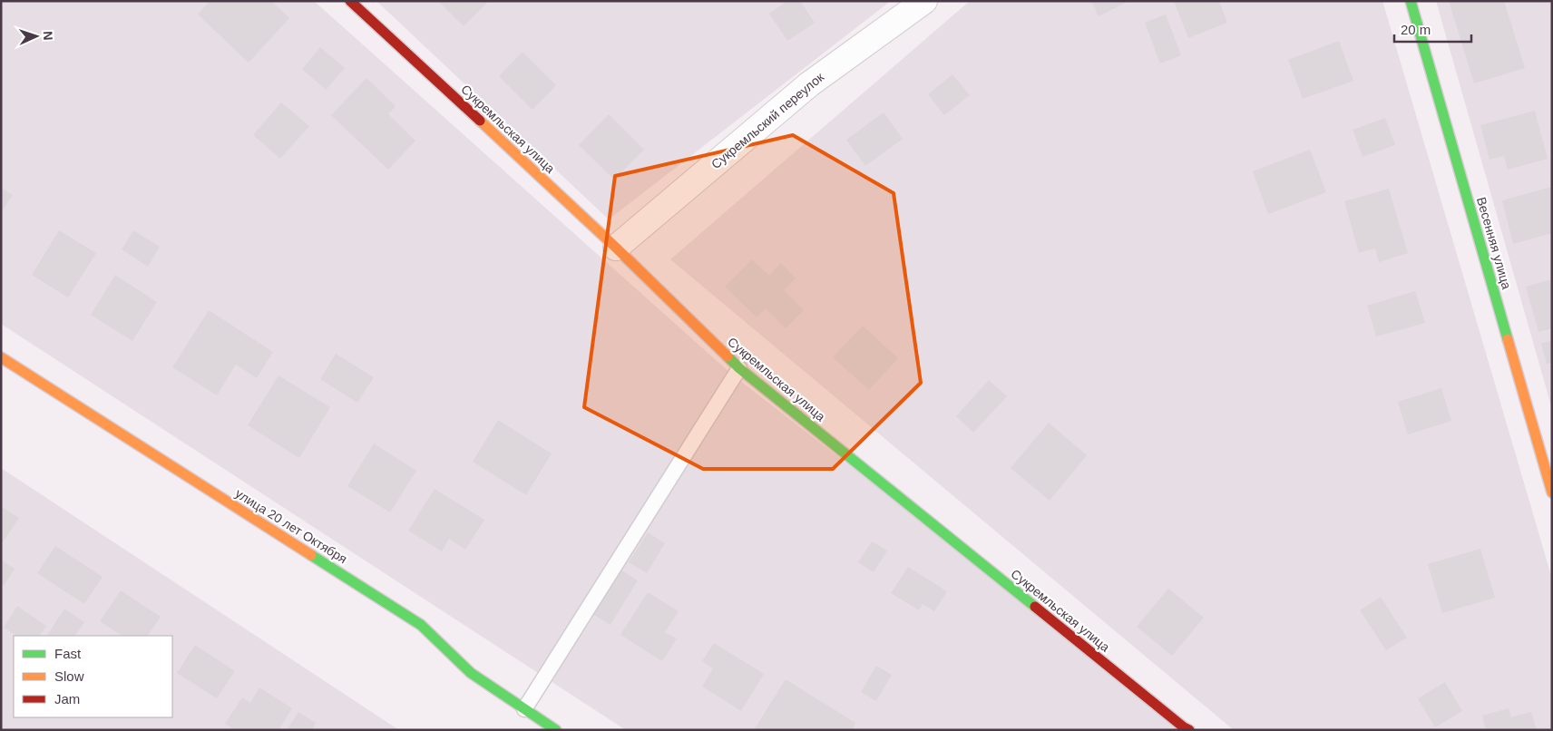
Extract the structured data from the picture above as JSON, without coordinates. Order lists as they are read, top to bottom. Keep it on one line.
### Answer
{"streets":{"street":["Сукремльский переулок","Сукремльская улица","Весенняя улица","улица 20 лет Октября"]},"crossings":[["Сукремльский переулок","Сукремльская улица"]],"legend":["Fast","Slow","Jam"],"scale_bar":"20 m","north":"right"}
